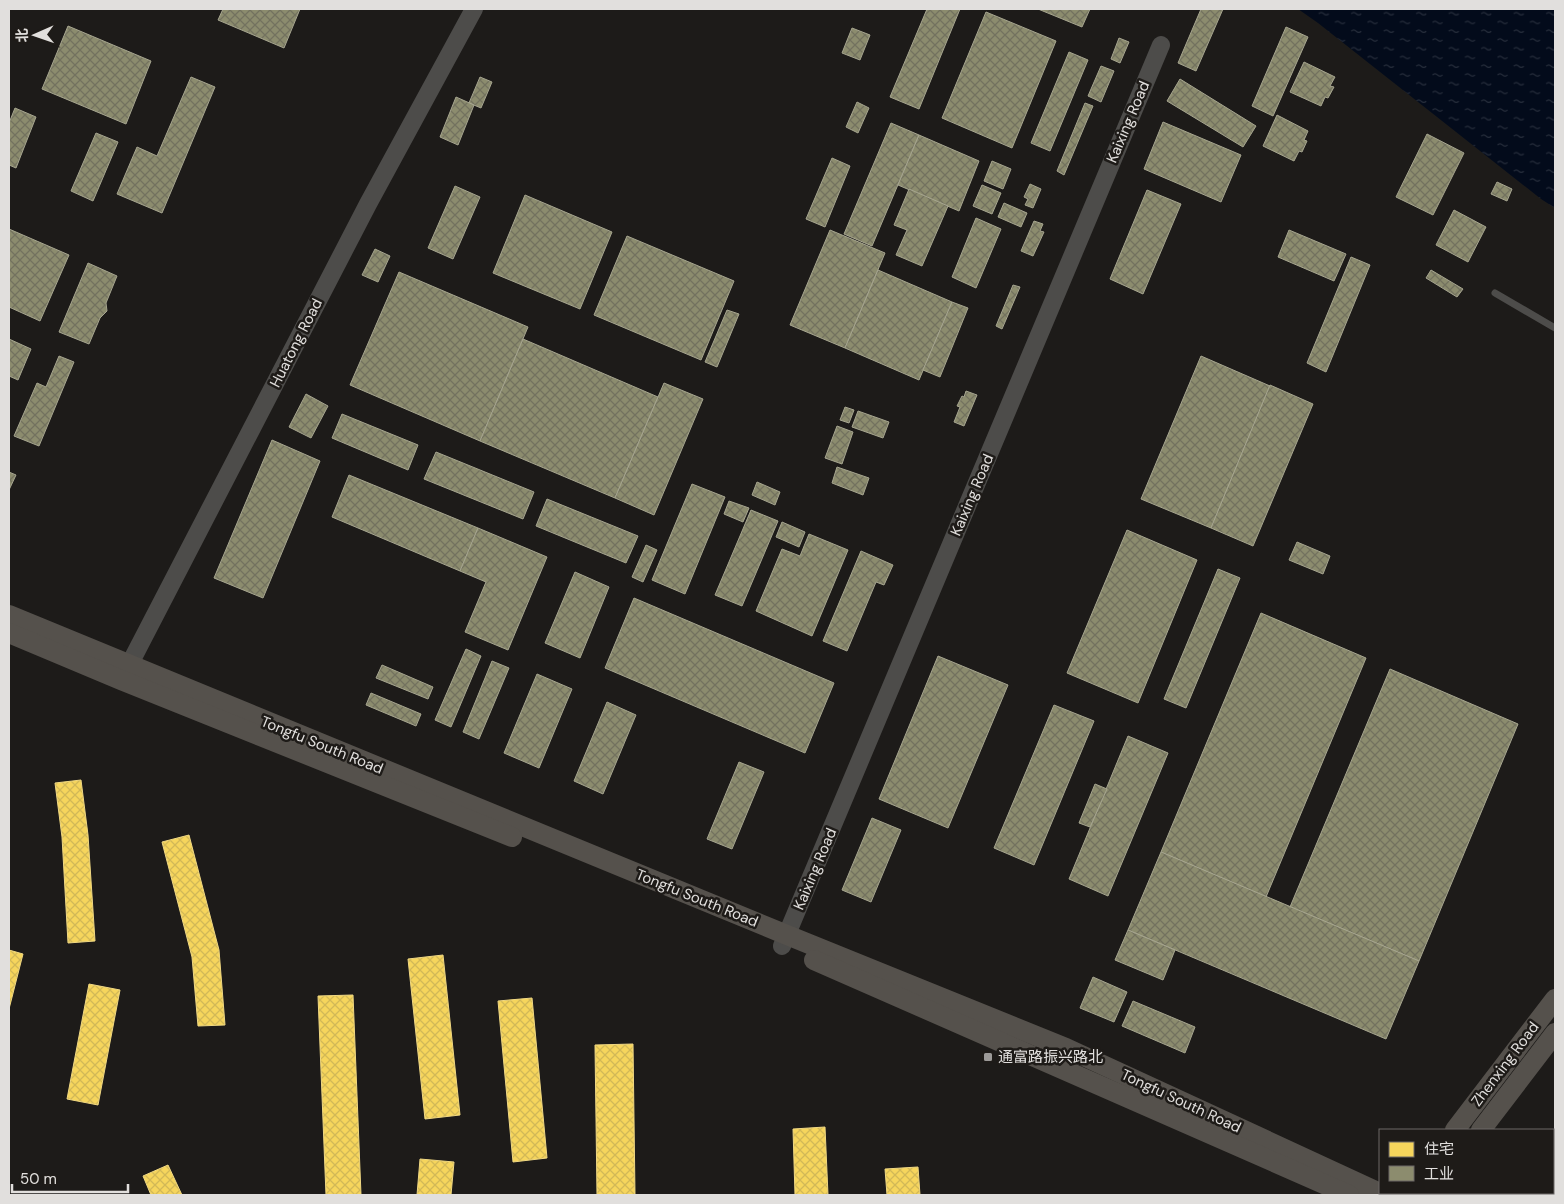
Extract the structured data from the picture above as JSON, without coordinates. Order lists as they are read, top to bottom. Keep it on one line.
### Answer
{"streets":{"main road":["Tongfu South Road","Zhenxing Road"],"street":["Kaixing Road","Huatong Road"]},"crossings":[["Kaixing Road","Tongfu South Road"],["Huatong Road","Tongfu South Road"]],"places":{"transit":["通富路振兴路北"]},"legend":["住宅","工业"],"scale_bar":"50 m","north":"left"}
